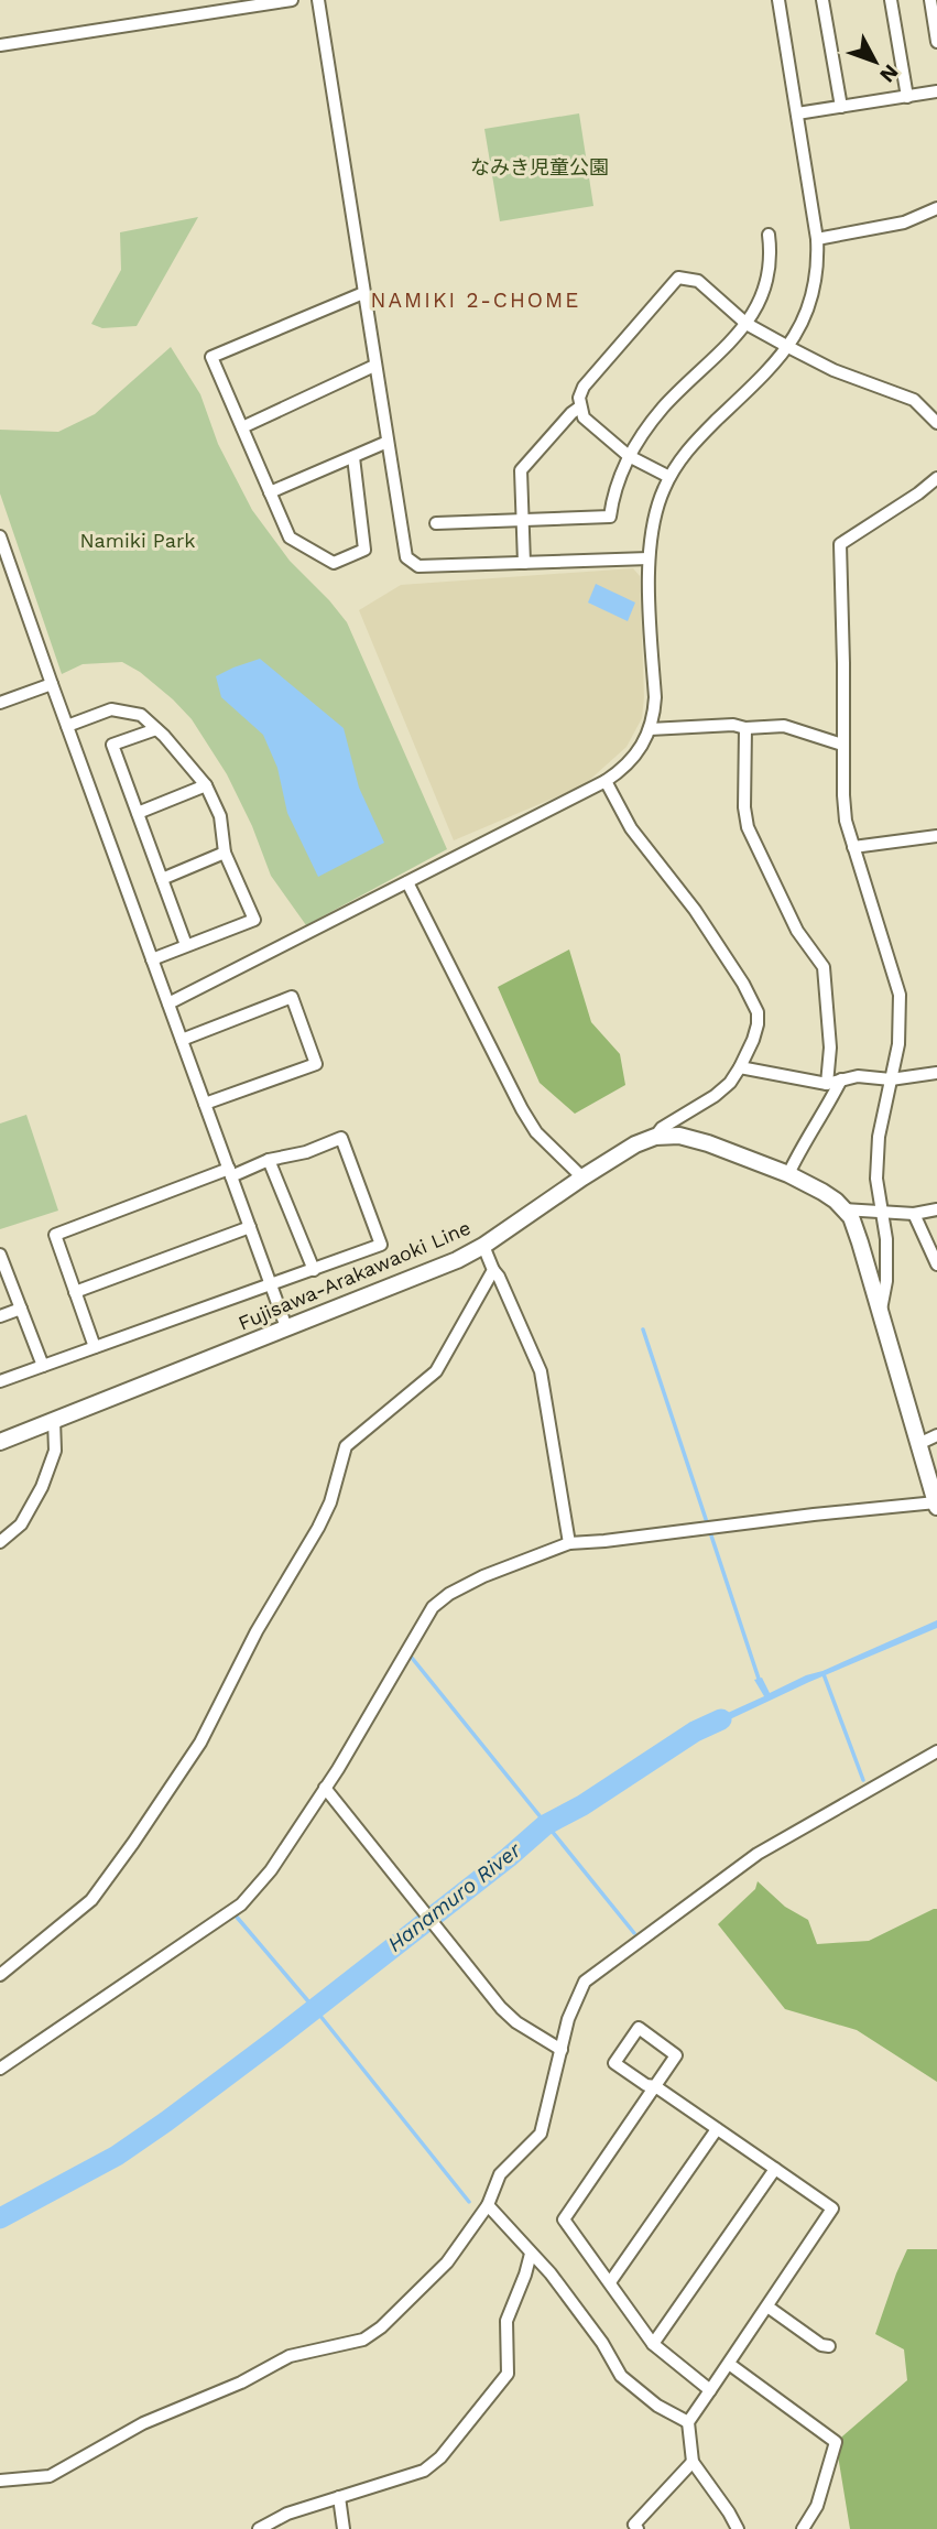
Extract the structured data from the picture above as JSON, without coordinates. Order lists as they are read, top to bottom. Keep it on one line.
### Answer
{"streets":{"main road":["Fujisawa-Arakawaoki Line"]},"districts":["NAMIKI 2-CHOME"],"water":["Hanamuro River"],"parks":["なみき児童公園","Namiki Park"],"north":"bottom right"}
